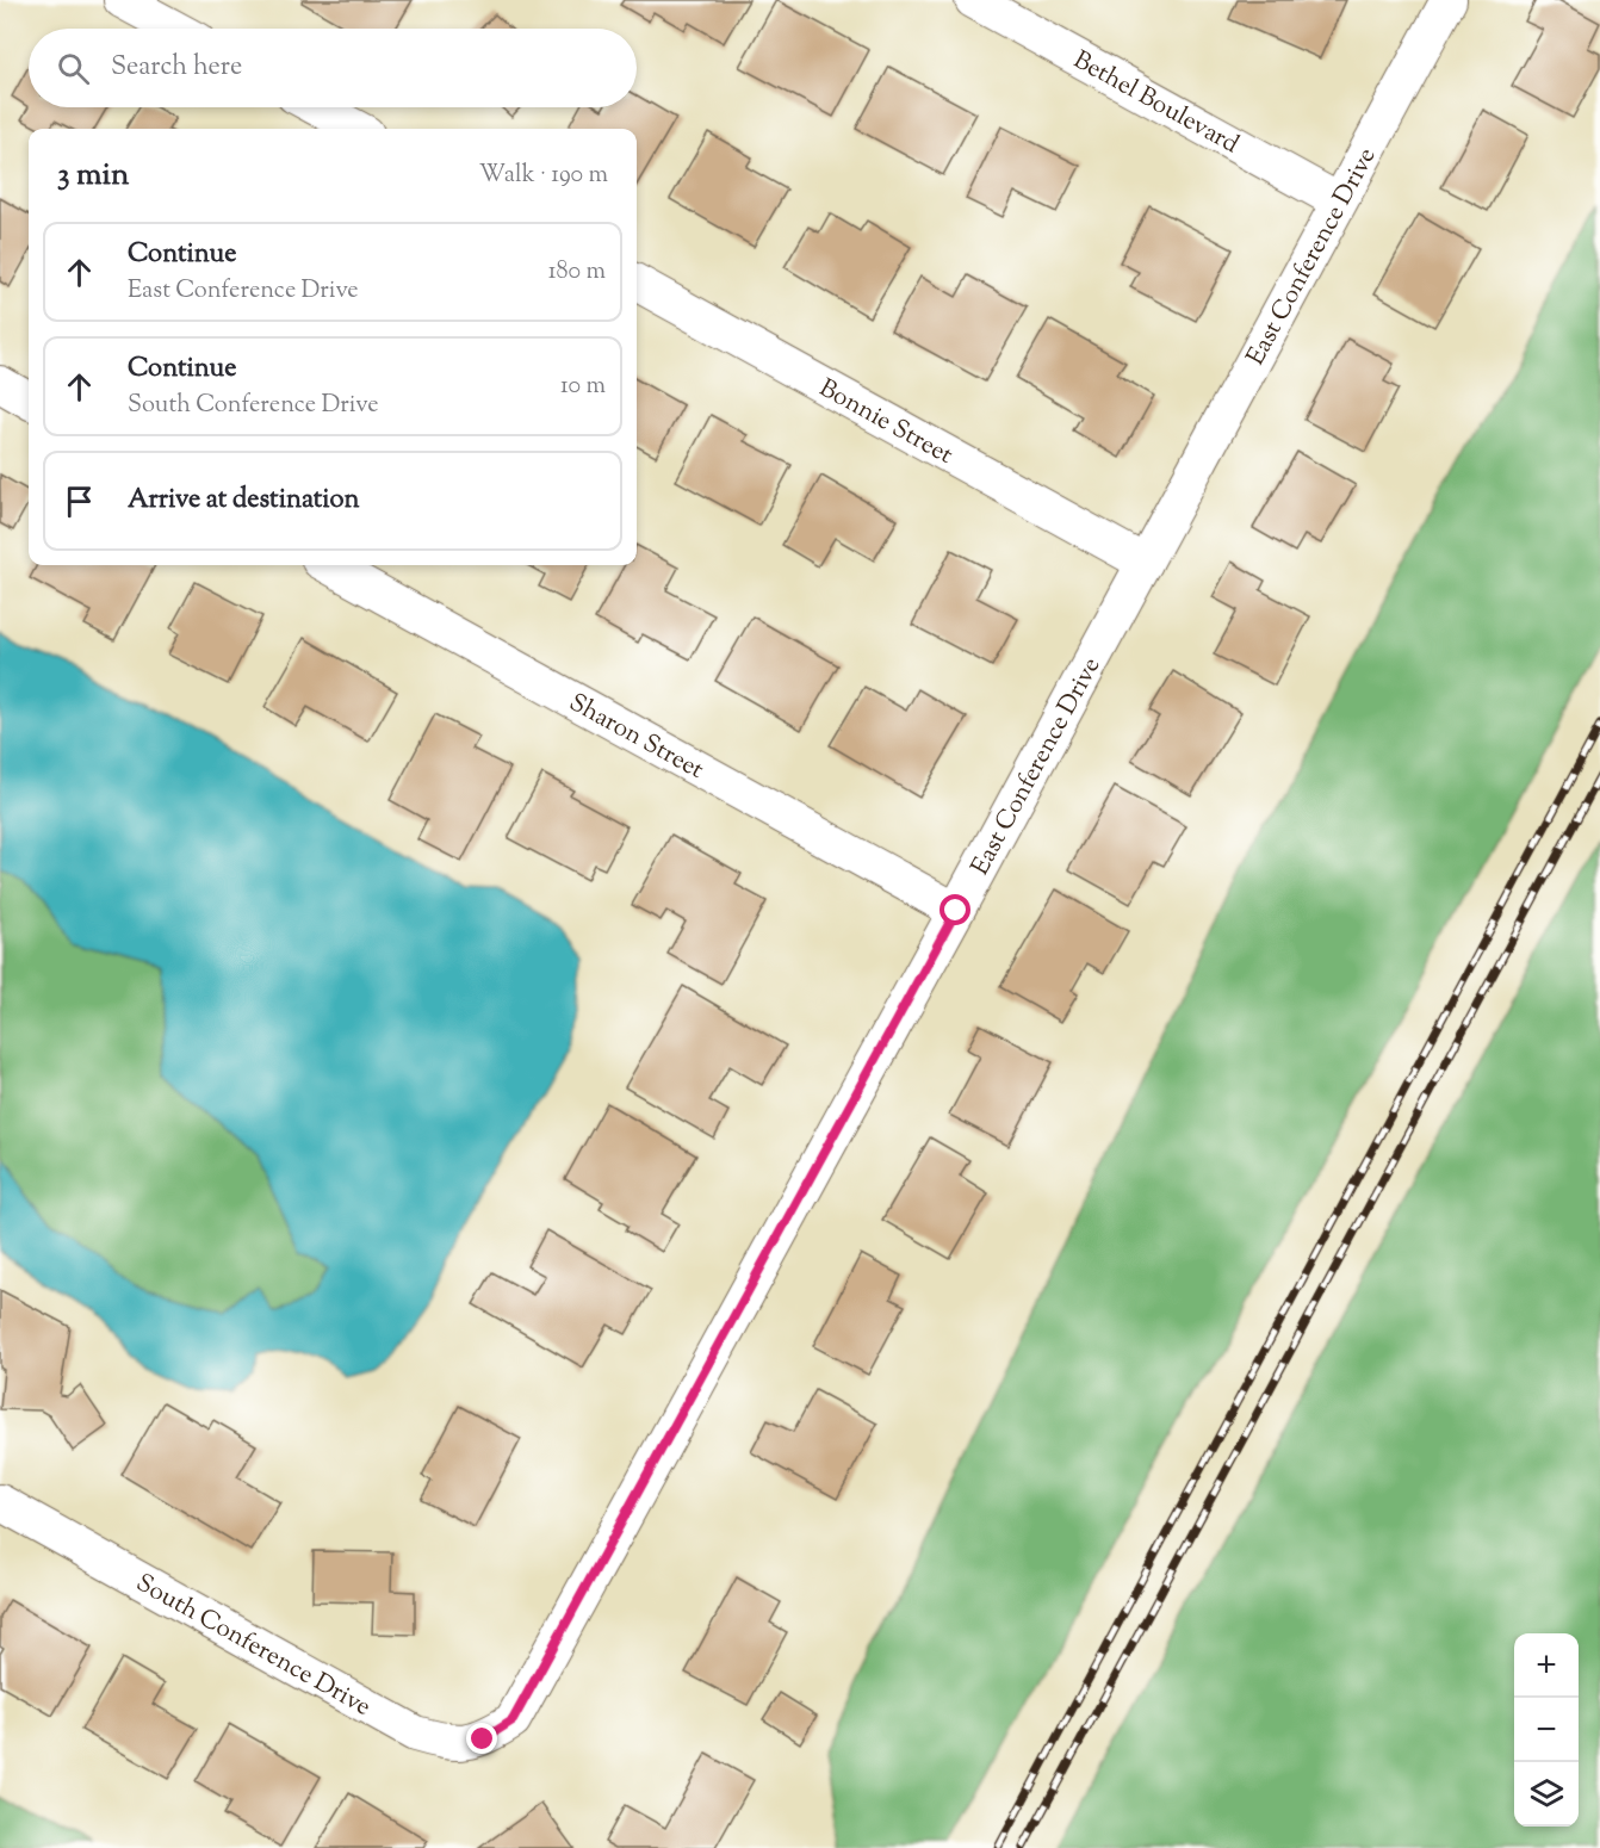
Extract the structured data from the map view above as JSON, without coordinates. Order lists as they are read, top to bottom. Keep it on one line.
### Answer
{"streets":{"street":["Bethel Boulevard","East Conference Drive","Bonnie Street","Sharon Street","South Conference Drive"]},"crossings":[["Bethel Boulevard","East Conference Drive"],["East Conference Drive","Bonnie Street"],["East Conference Drive","Sharon Street"],["East Conference Drive","South Conference Drive"]],"page":{"search":"Search here","heading":["3 min","Walk · 190 m"],"list":[["Continue","East Conference Drive","180 m"],["Continue","South Conference Drive","10 m"],"Arrive at destination"],"map_buttons":["+","−"]}}
